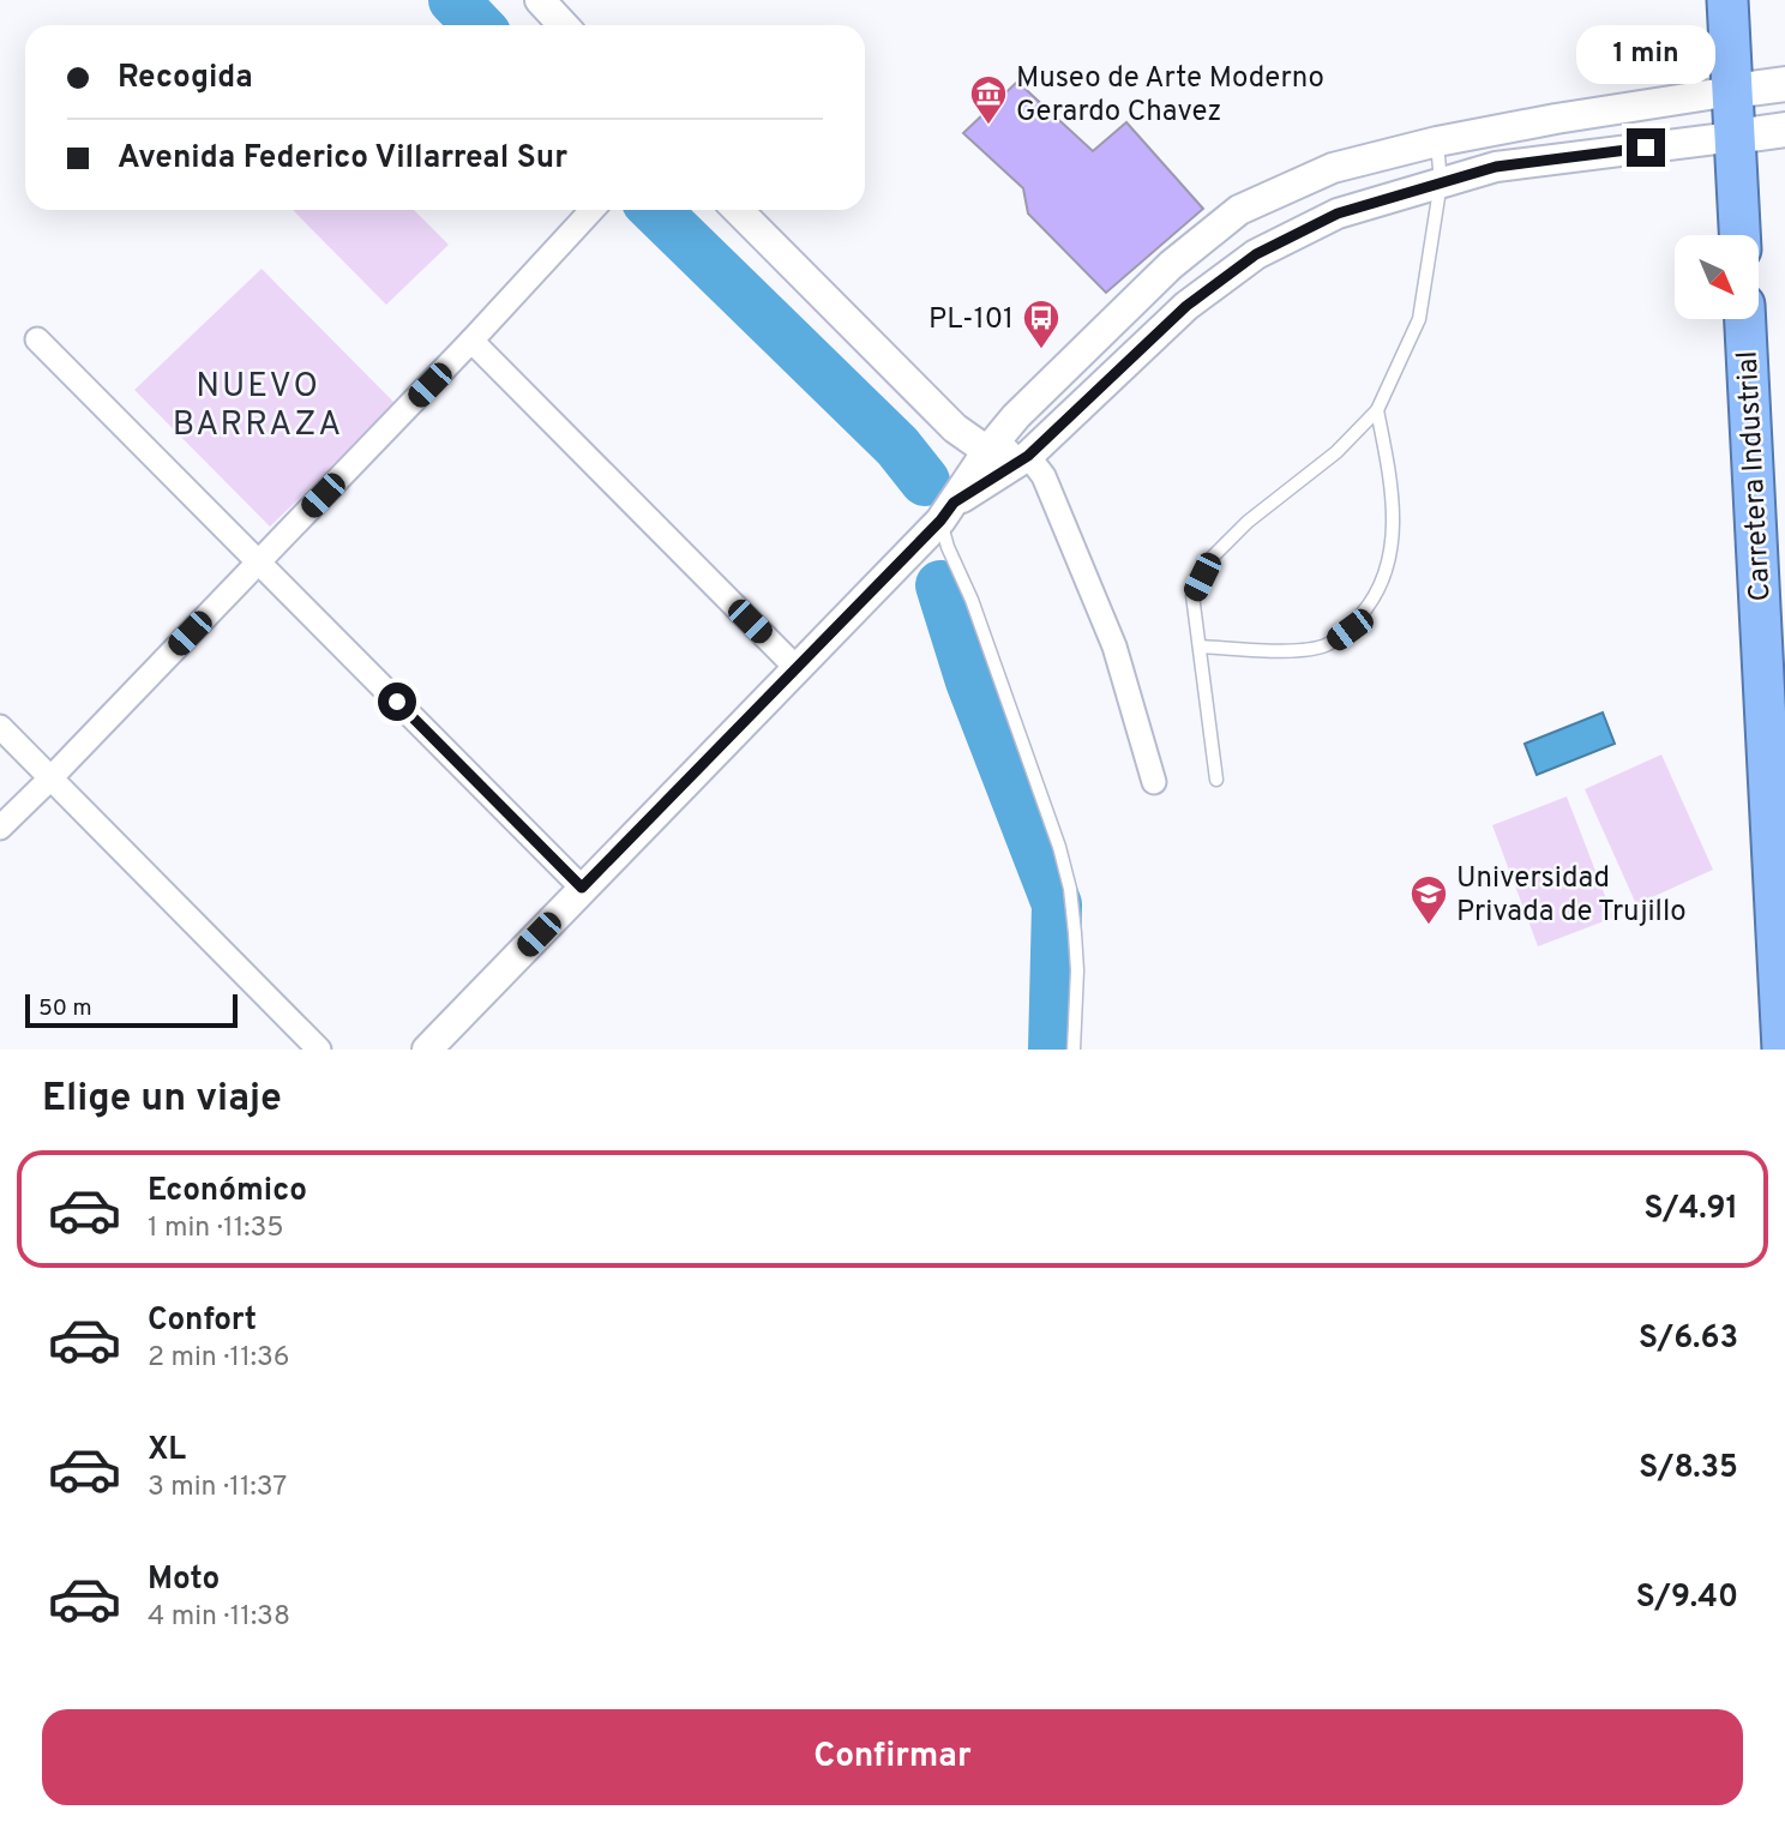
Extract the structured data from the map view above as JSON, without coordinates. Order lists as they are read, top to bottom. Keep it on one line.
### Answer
{"streets":{"highway":["Carretera Industrial"]},"districts":["NUEVO BARRAZA"],"places":{"museum":["Museo de Arte Moderno Gerardo Chavez"],"bus stop":["PL-101"],"school or university":["Universidad Privada de Trujillo"]},"scale_bar":"50 m","north":"bottom right","page":{"bubble":"1 min","banner":["Recogida","Avenida Federico Villarreal Sur"],"scale":"50 m","heading":"Elige un viaje","list":[{"name":"Económico","note":"1 min · 11:35","value":"S/4.91"},{"name":"Confort","note":"2 min · 11:36","value":"S/6.63"},{"name":"XL","note":"3 min · 11:37","value":"S/8.35"},{"name":"Moto","note":"4 min · 11:38","value":"S/9.40"}],"buttons":"Confirmar"}}
